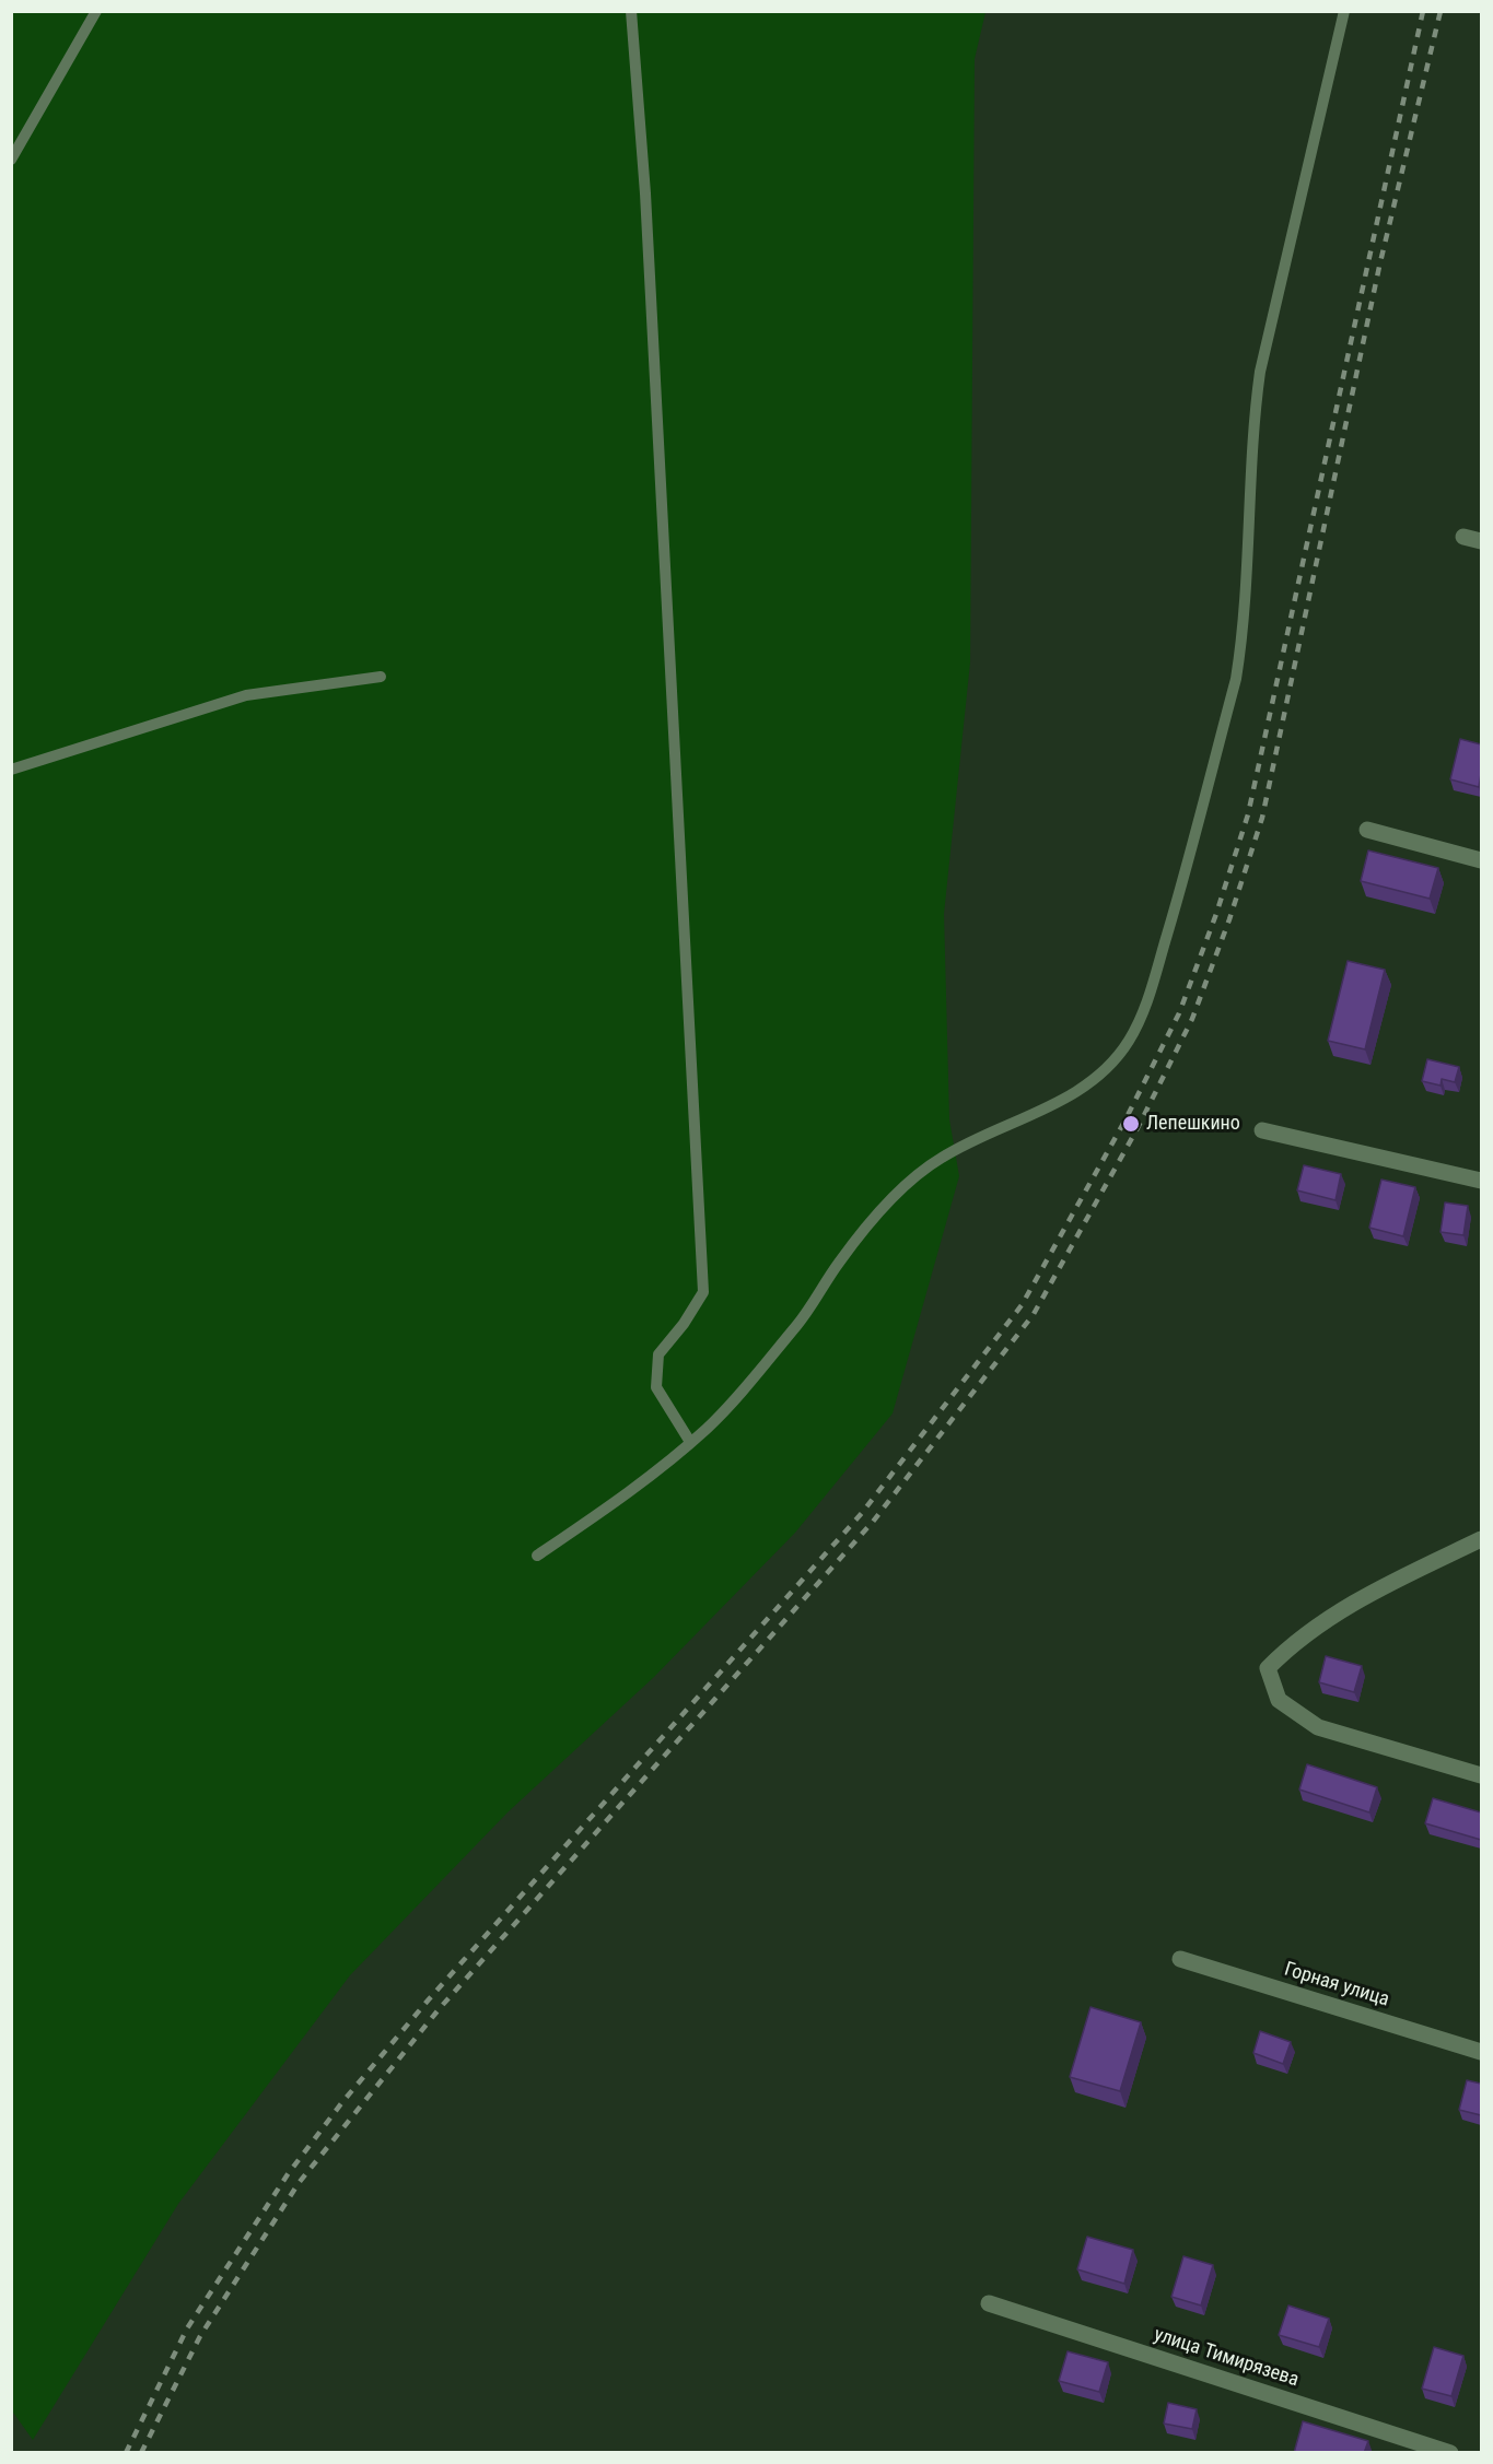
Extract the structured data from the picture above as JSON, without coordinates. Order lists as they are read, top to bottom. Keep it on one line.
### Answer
{"streets":{"street":["Горная улица","улица Тимирязева"]},"places":["Лепешкино"]}
